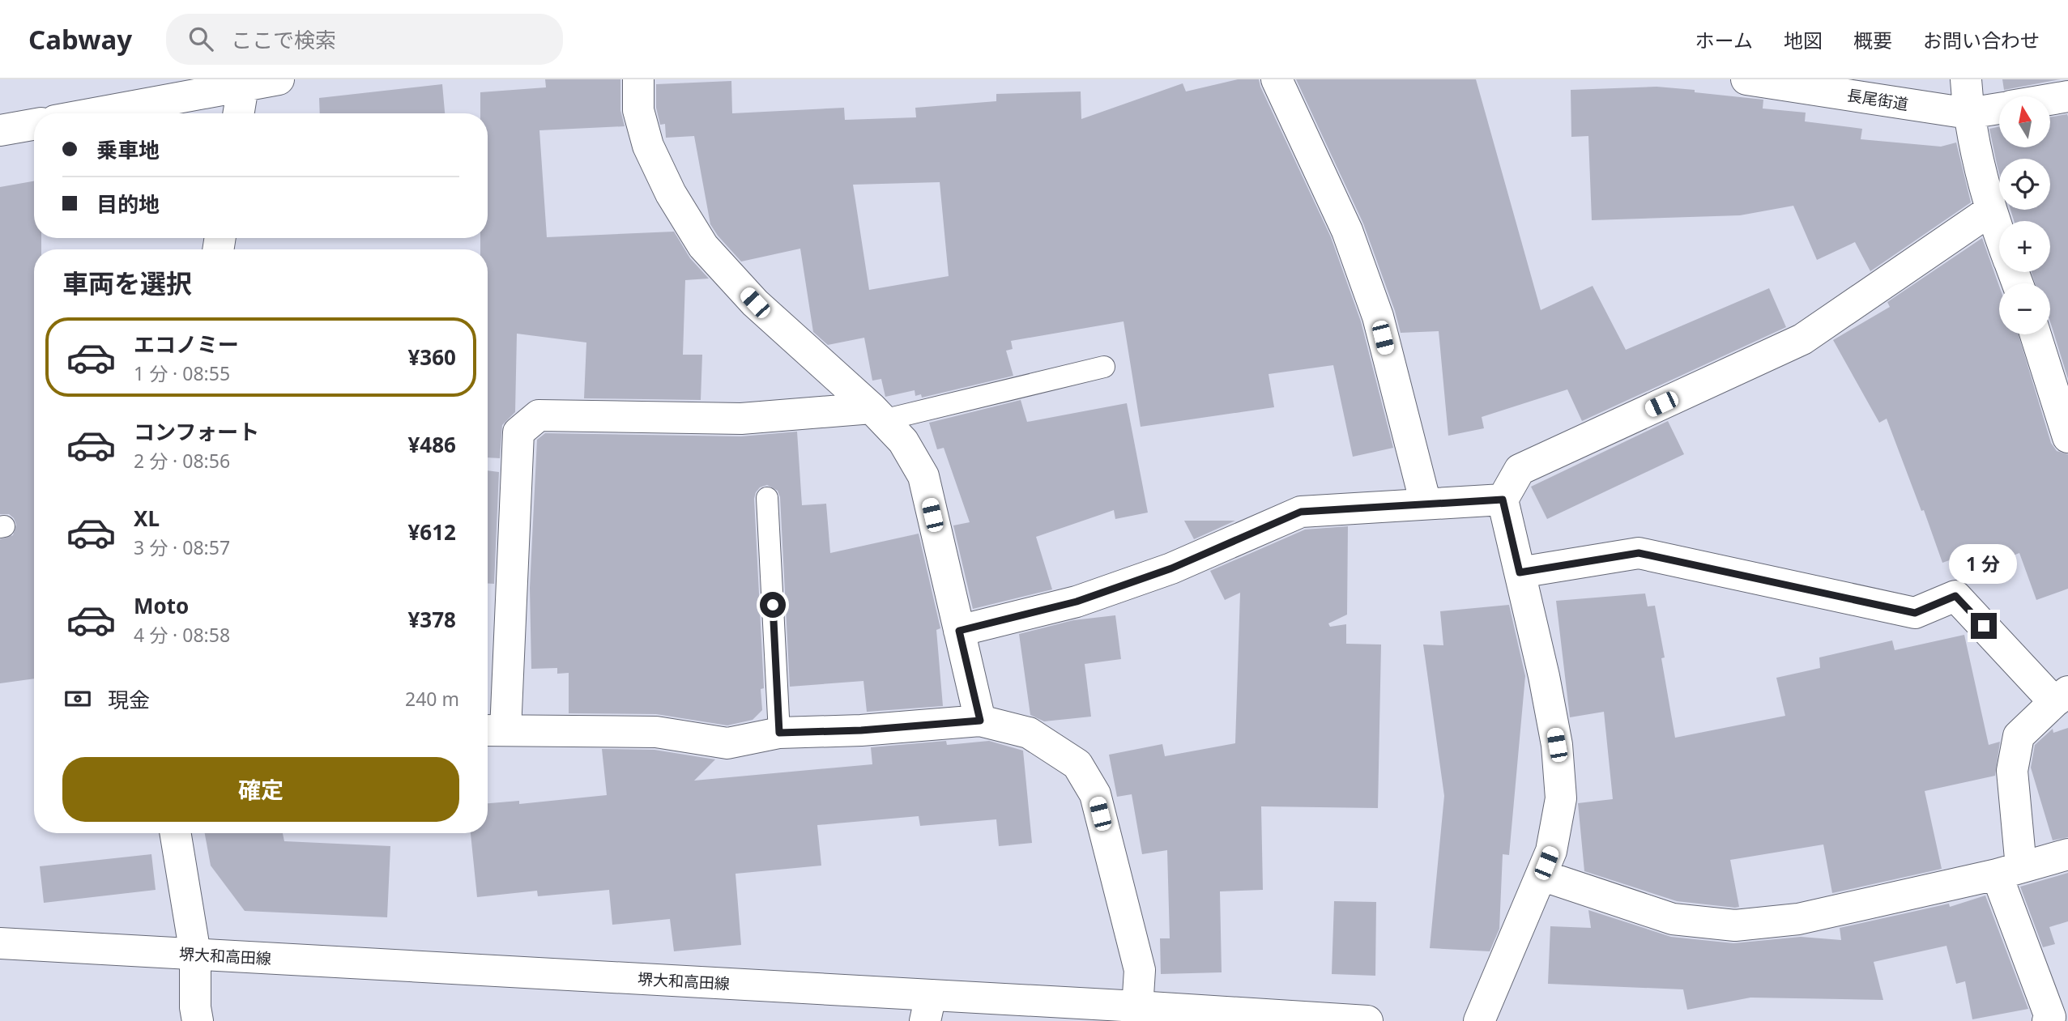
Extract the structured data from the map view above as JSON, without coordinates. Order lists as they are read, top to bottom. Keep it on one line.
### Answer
{"streets":{"street":["長尾街道","堺大和高田線"]},"north":"top","page":{"header":"Cabway","search":"ここで検索","nav":["ホーム","地図","概要","お問い合わせ"],"map_buttons":["+","−"],"banner":["乗車地","目的地"],"heading":"車両を選択","list":[{"name":"エコノミー","note":"1 分 · 08:55","value":"¥360"},{"name":"コンフォート","note":"2 分 · 08:56","value":"¥486"},{"name":"XL","note":"3 分 · 08:57","value":"¥612"},{"name":"Moto","note":"4 分 · 08:58","value":"¥378"}],"bubble":"1 分","pay":["現金","240 m"],"buttons":"確定"}}
